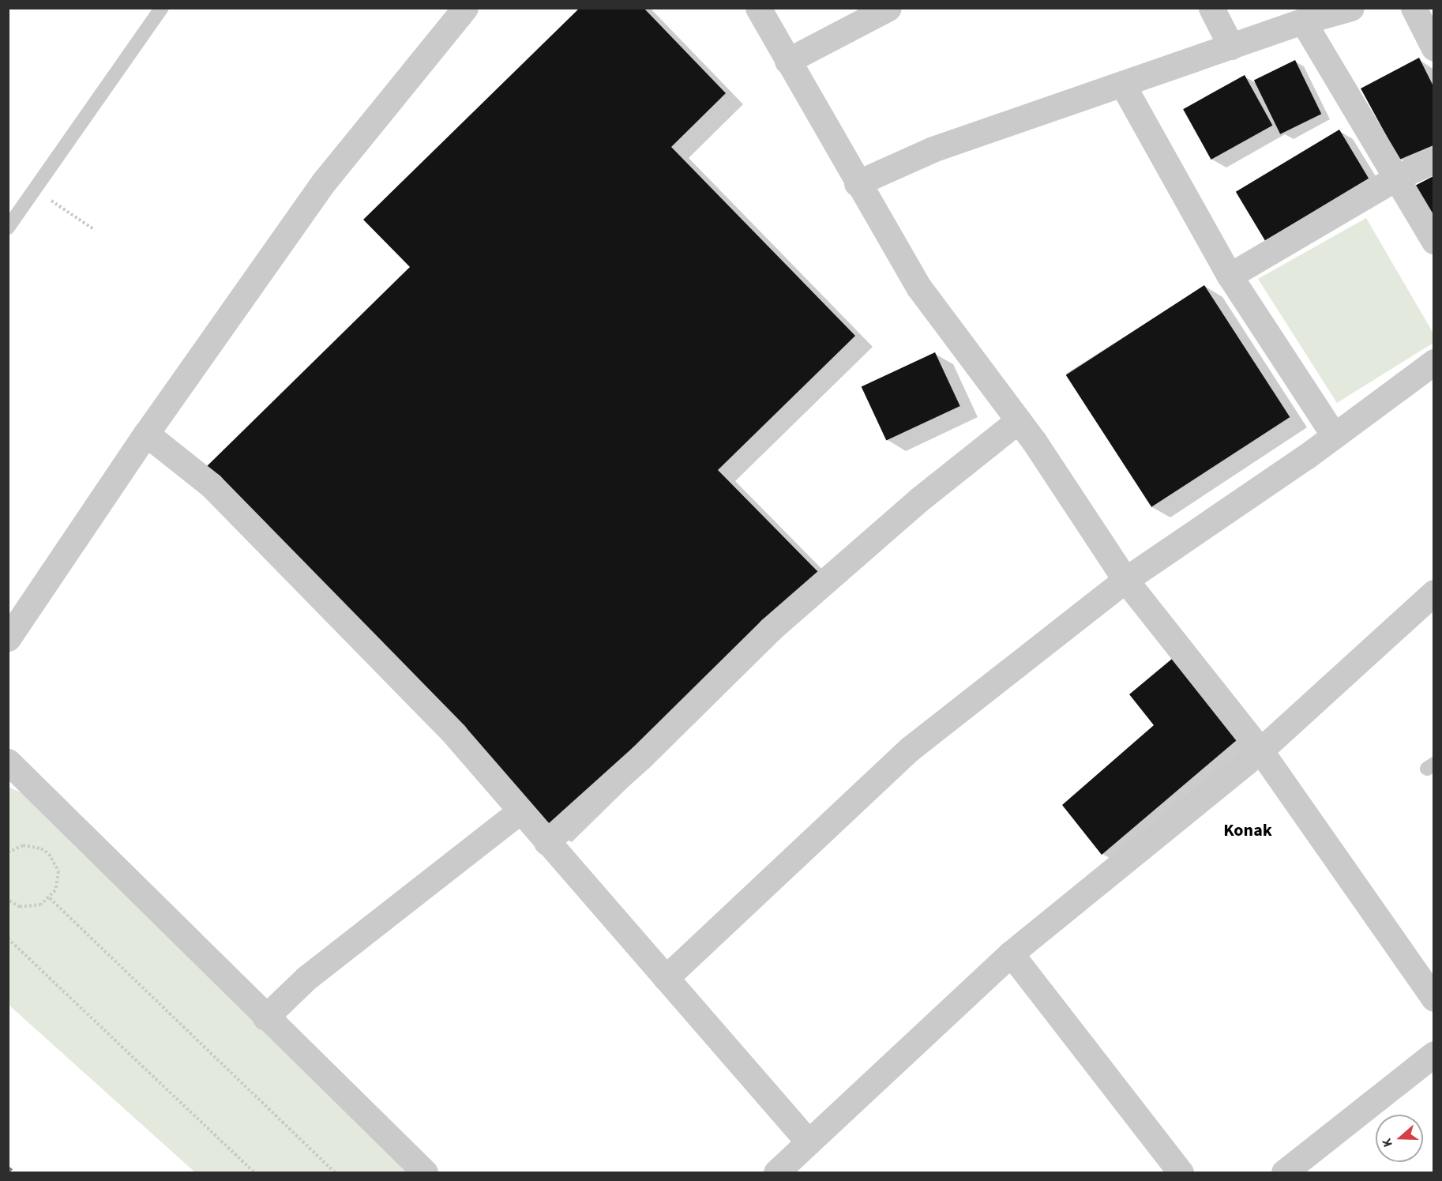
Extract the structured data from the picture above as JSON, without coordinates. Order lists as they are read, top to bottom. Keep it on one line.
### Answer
{"districts":["Konak"],"north":"left"}
